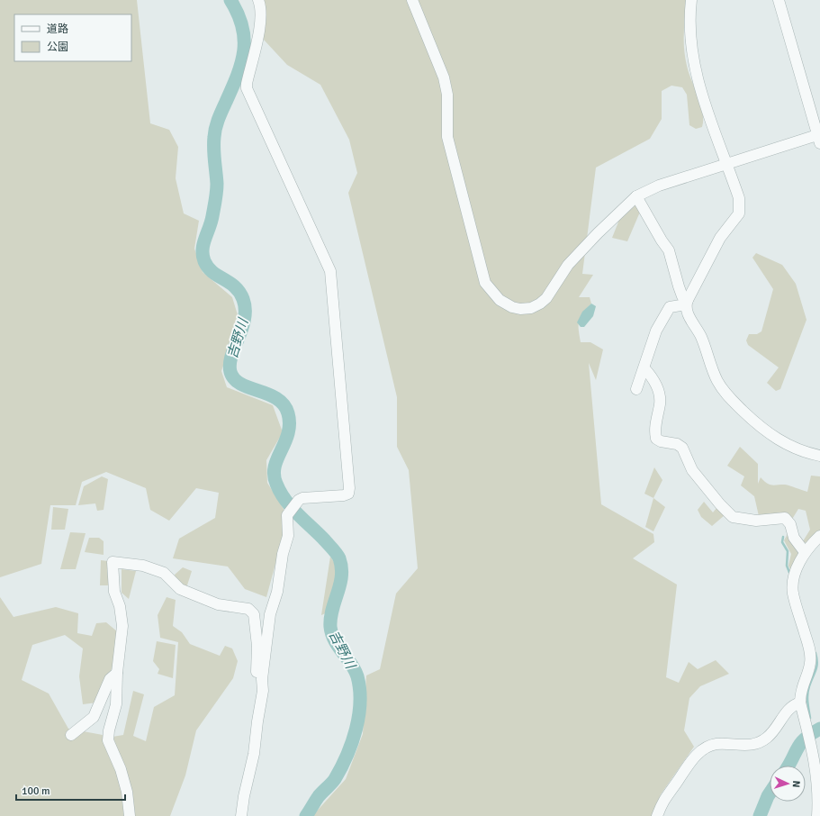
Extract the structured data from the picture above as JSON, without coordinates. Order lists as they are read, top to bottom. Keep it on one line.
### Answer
{"water":["吉野川"],"legend":["道路","公園"],"scale_bar":"100 m","north":"right"}
